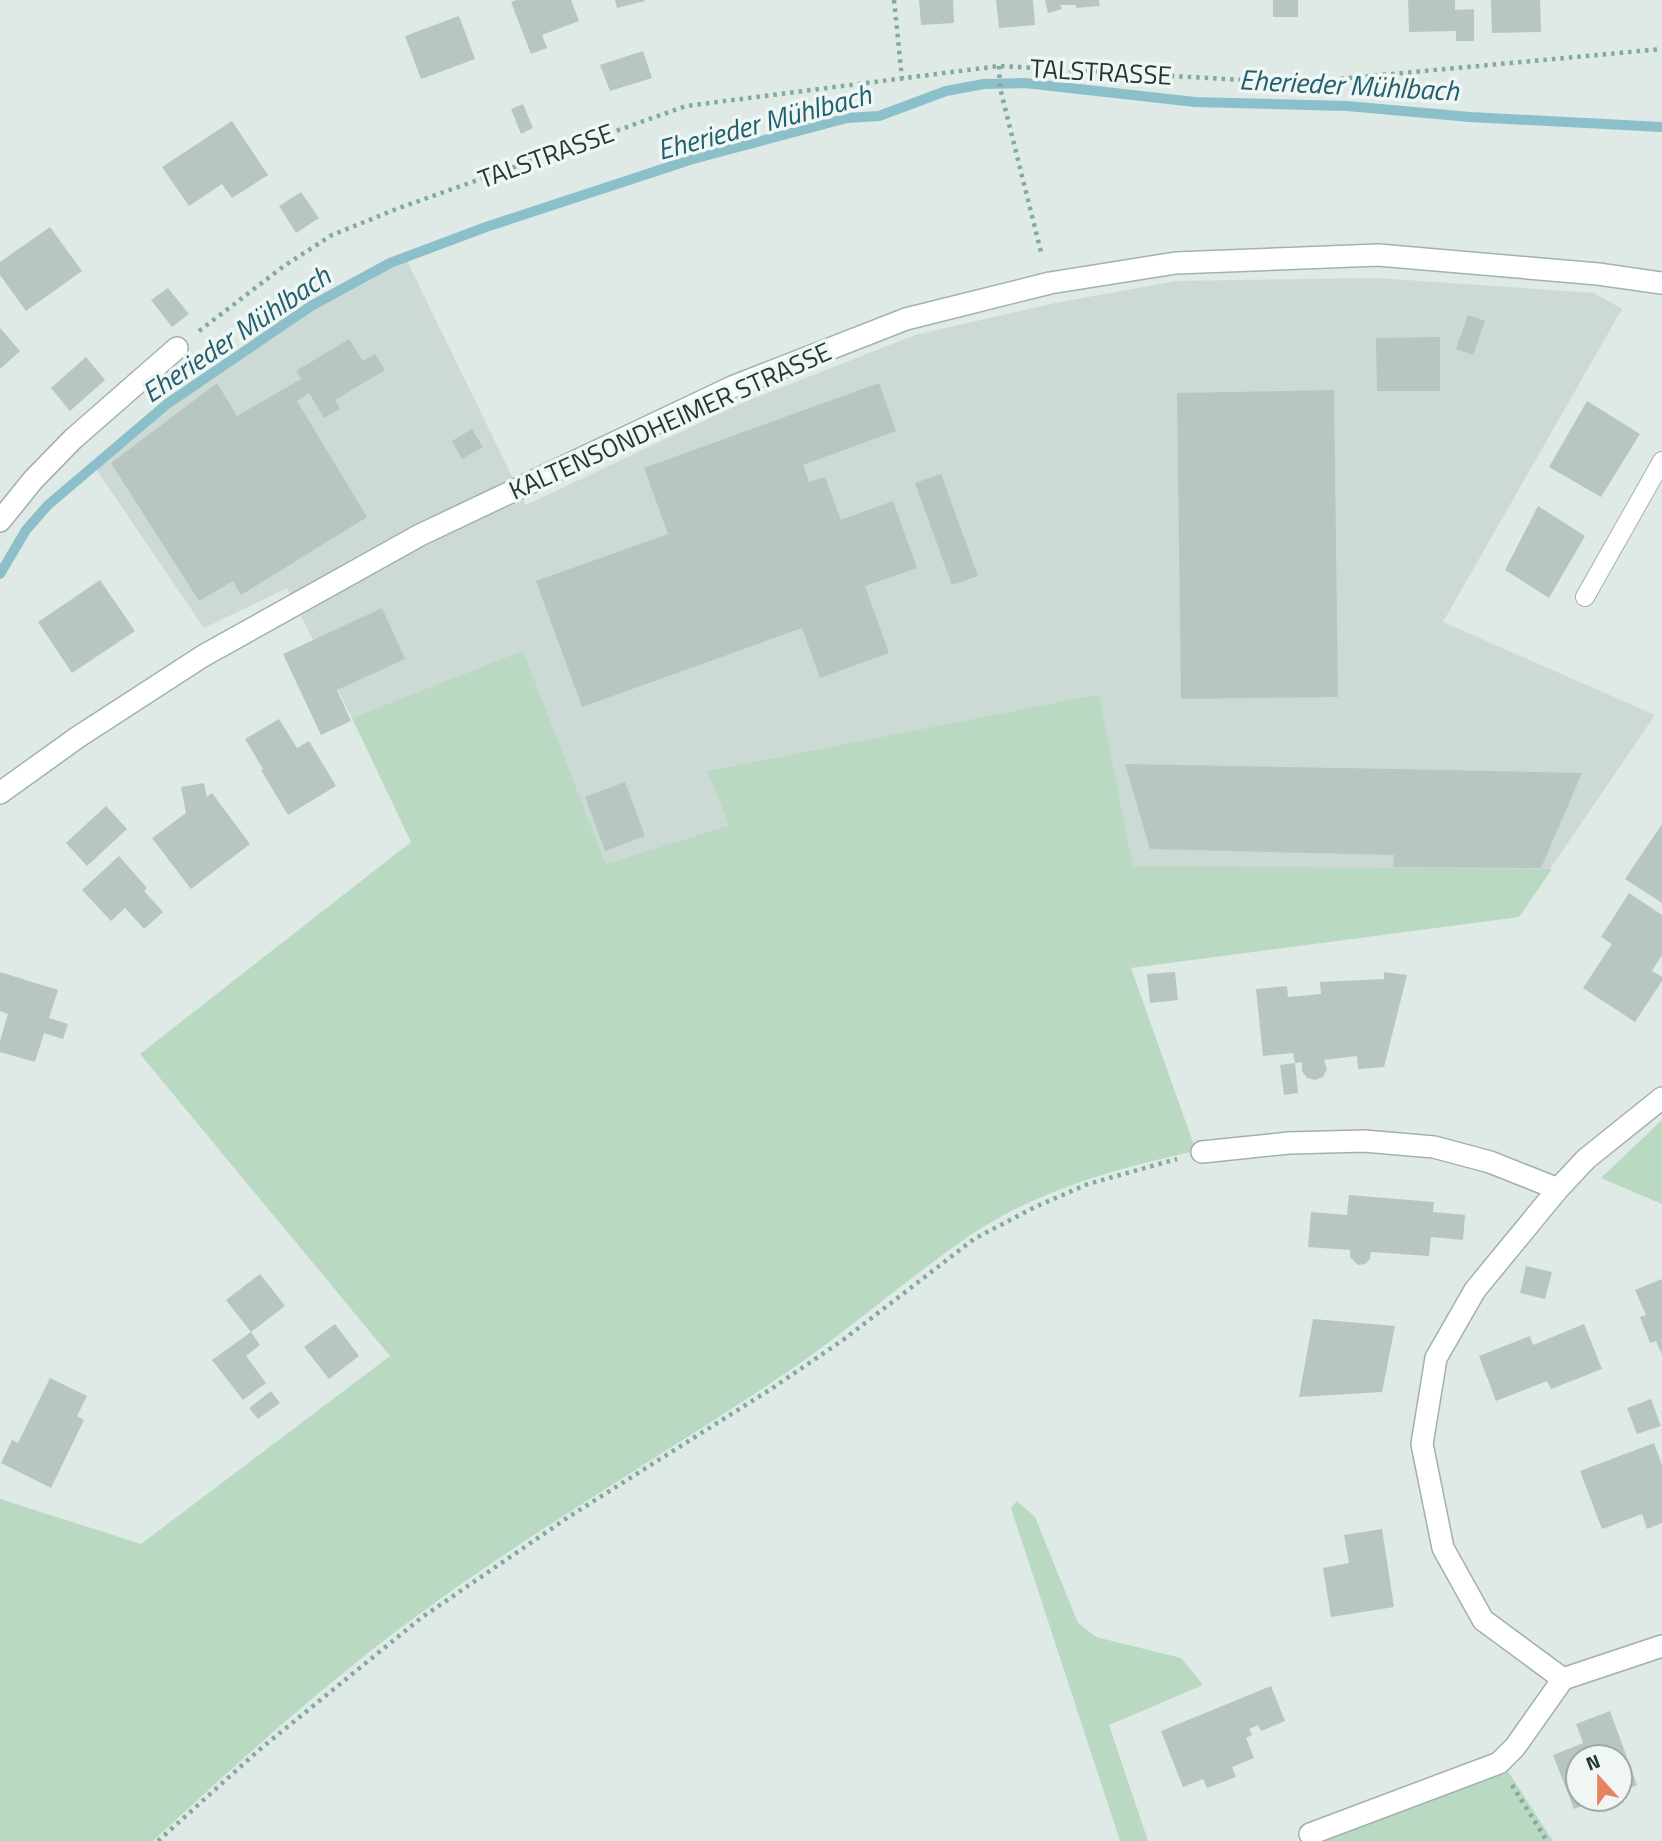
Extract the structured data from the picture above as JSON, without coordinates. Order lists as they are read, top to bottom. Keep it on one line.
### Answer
{"streets":{"main road":["KALTENSONDHEIMER STRASSE"],"path":["TALSTRASSE"]},"water":["Eherieder Mühlbach"],"north":"top"}
